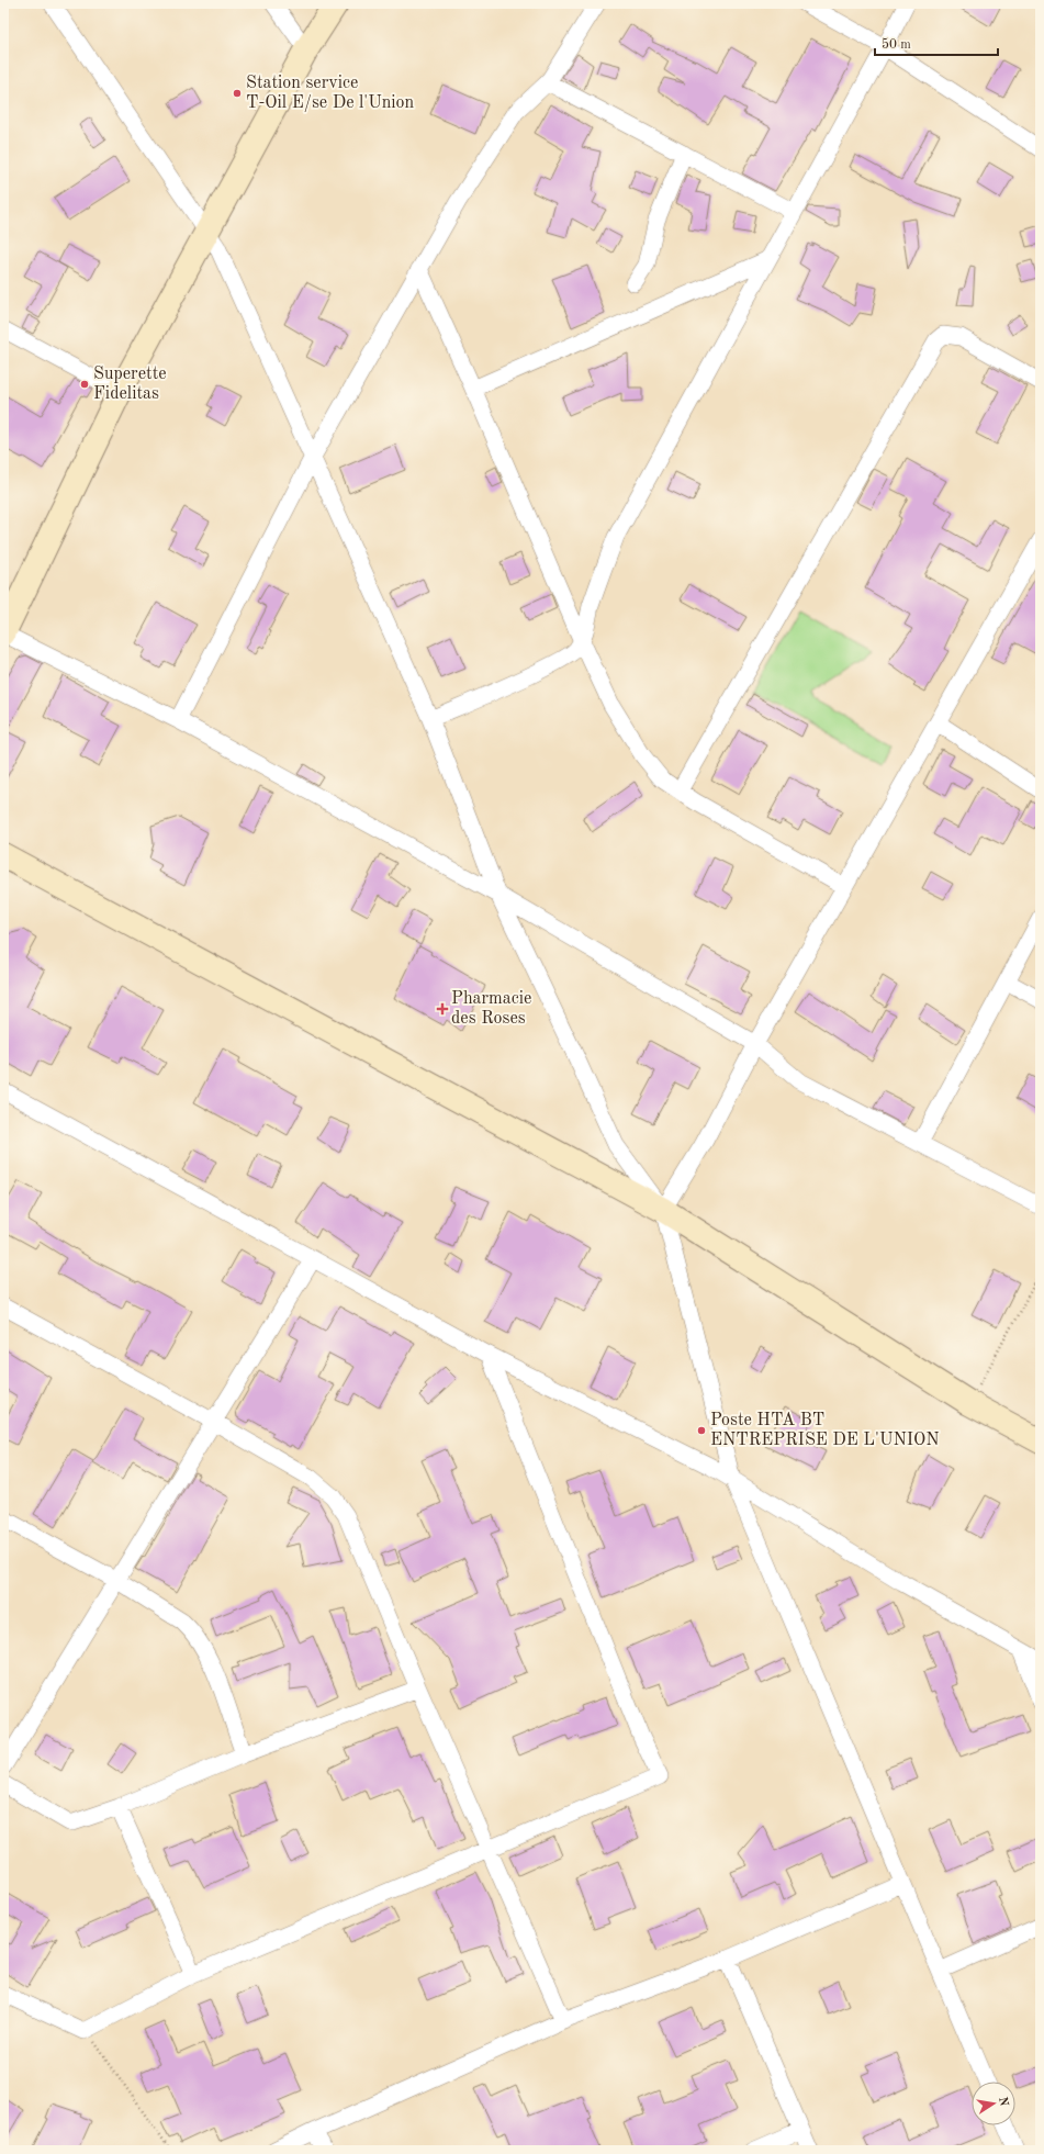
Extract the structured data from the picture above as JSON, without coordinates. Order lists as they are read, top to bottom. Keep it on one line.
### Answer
{"places":{"other":["Station service T-Oil E/se De l'Union","Superette Fidelitas","Poste HTA BT ENTREPRISE DE L'UNION"],"health":["Pharmacie des Roses"]},"scale_bar":"50 m","north":"right"}
